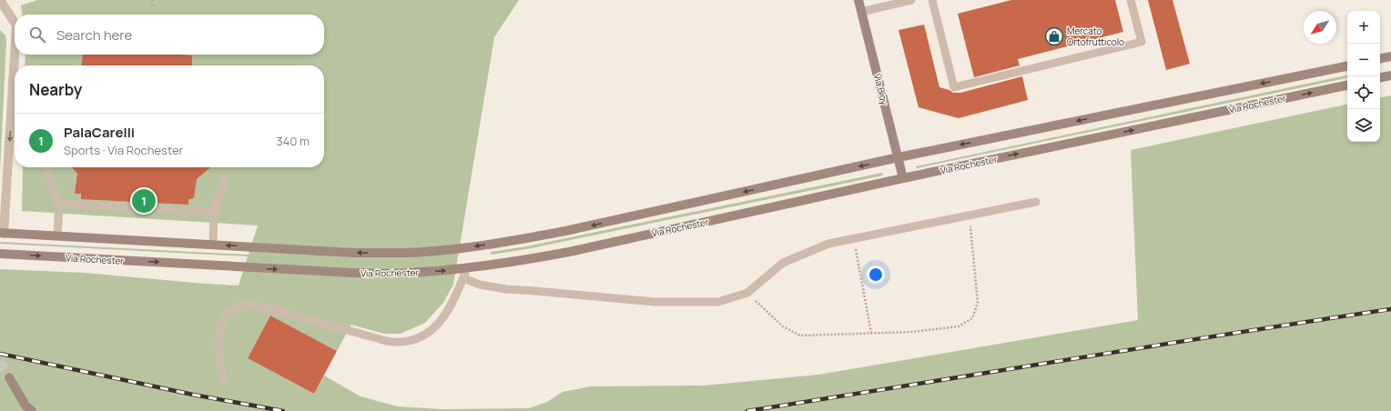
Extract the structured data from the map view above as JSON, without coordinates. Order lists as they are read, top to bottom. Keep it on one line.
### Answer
{"streets":{"main road":["Via Bloy","Via Rochester"]},"crossings":[["Via Bloy","Via Rochester"]],"places":{"shop":["Mercato Ortofrutticolo"]},"north":"bottom left","page":{"map_buttons":["+","−"],"search":"Search here","heading":"Nearby","list":[{"mark":"1","name":"PalaCarelli","note":"Sports · Via Rochester","value":"340 m"}],"pins":"1"}}
